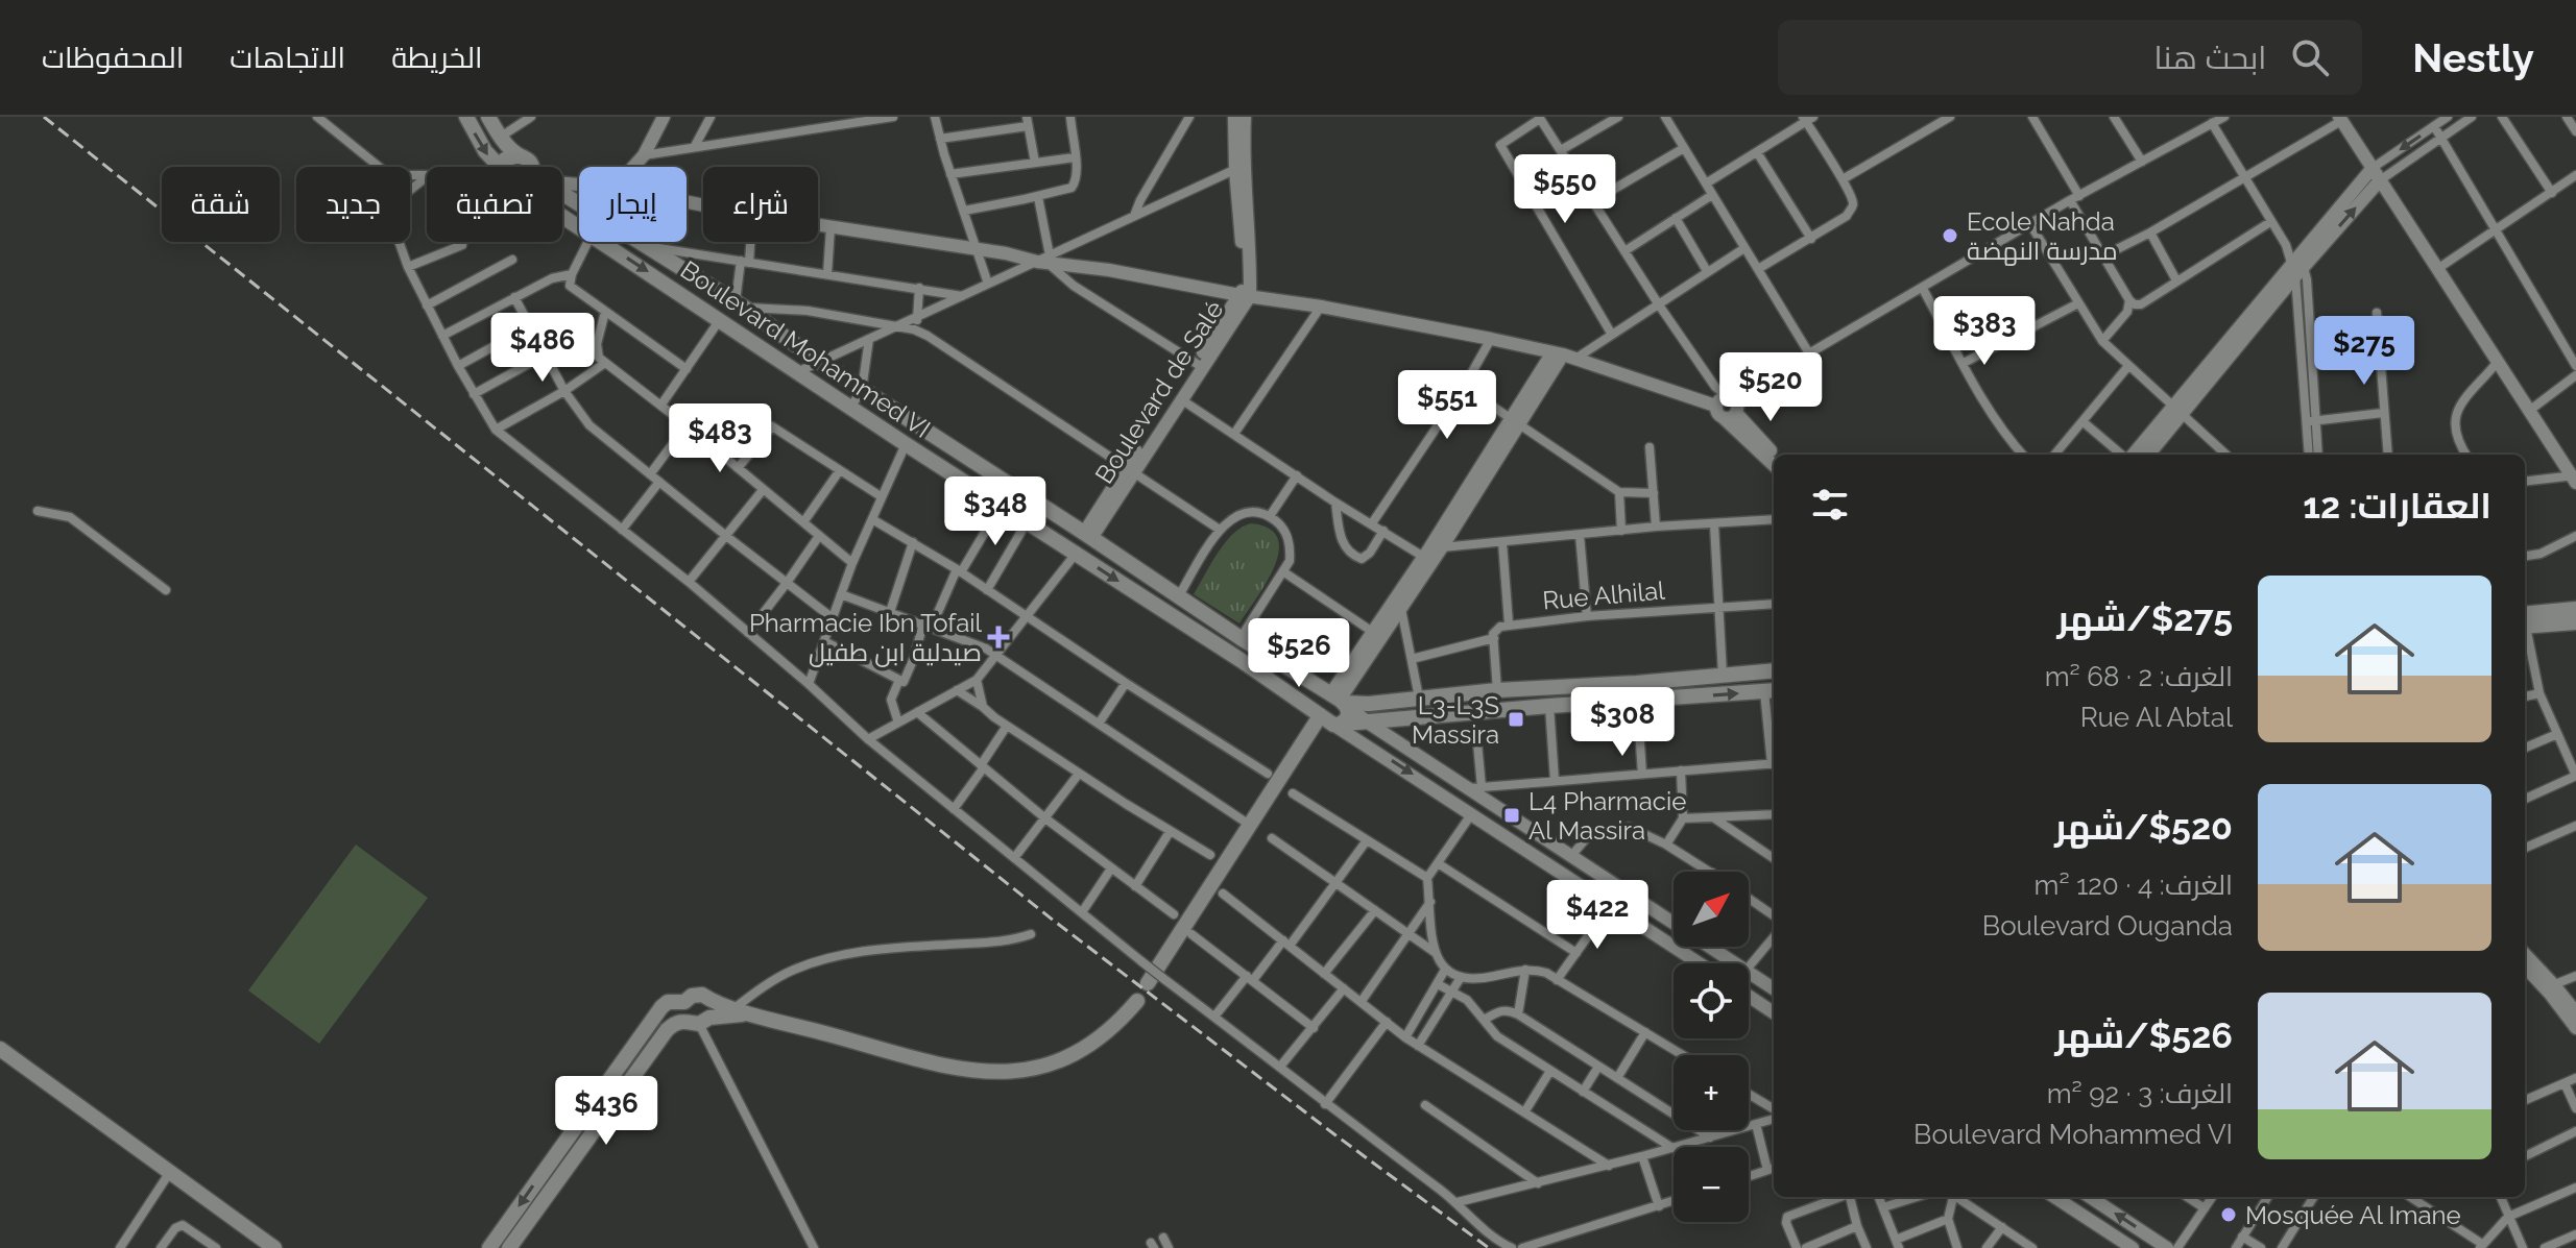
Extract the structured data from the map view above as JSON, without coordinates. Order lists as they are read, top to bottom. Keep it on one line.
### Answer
{"streets":{"main road":["Boulevard Mohammed VI"],"street":["Boulevard de Salé","Rue Alhilal"]},"crossings":[["Boulevard Mohammed VI","Boulevard de Salé"]],"places":{"other":["Ecole Nahda مدرسة النهضة","Mosquée Al Imane"],"health":["Pharmacie Ibn Tofail صيدلية ابن طفيل"],"transit":["L3-L3S Massira","L4 Pharmacie Al Massira"]},"north":"top right","page":{"header":"Nestly","search":"ابحث هنا","nav":["الخريطة","الاتجاهات","المحفوظات"],"price":["$550","$383","$486","$275","$520","$551","$483","$348","$526","$308","$422","$436"],"chip":["شراء","إيجار","تصفية","جديد","شقة"],"heading":"العقارات: 12","list":[{"name":"$275/شهر","note":"الغرف: 2 · 68 m² · Rue Al Abtal"},{"name":"$520/شهر","note":"الغرف: 4 · 120 m² · Boulevard Ouganda"},{"name":"$526/شهر","note":"الغرف: 3 · 92 m² · Boulevard Mohammed VI"}],"map_buttons":["+","−"]}}
